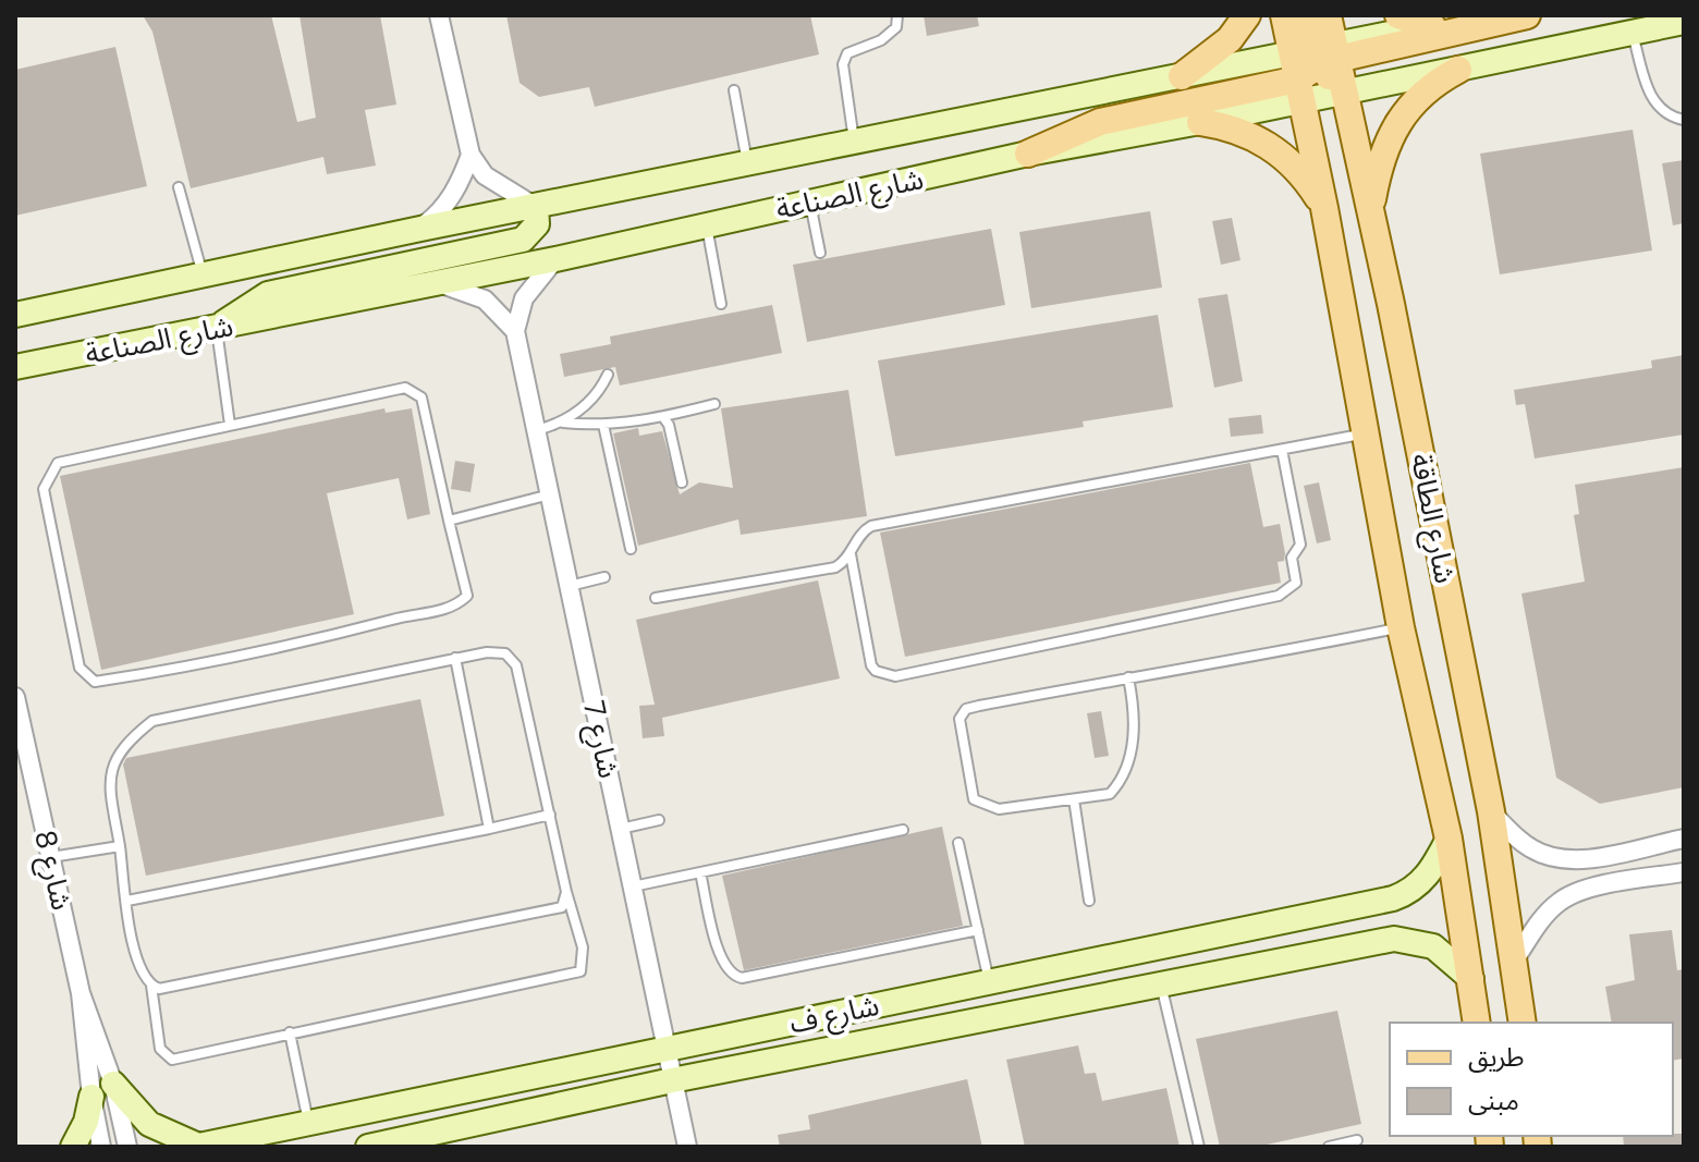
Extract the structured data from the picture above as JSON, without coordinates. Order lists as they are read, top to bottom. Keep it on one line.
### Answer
{"streets":{"main road":["شارع الطاقة"],"street":["شارع الصناعة","شارع 7","شارع 8","شارع ف"]},"crossings":[["شارع الصناعة","شارع الطاقة"],["شارع الطاقة","شارع ف"],["شارع 7","شارع ف"]],"legend":["طريق","مبنى"]}
